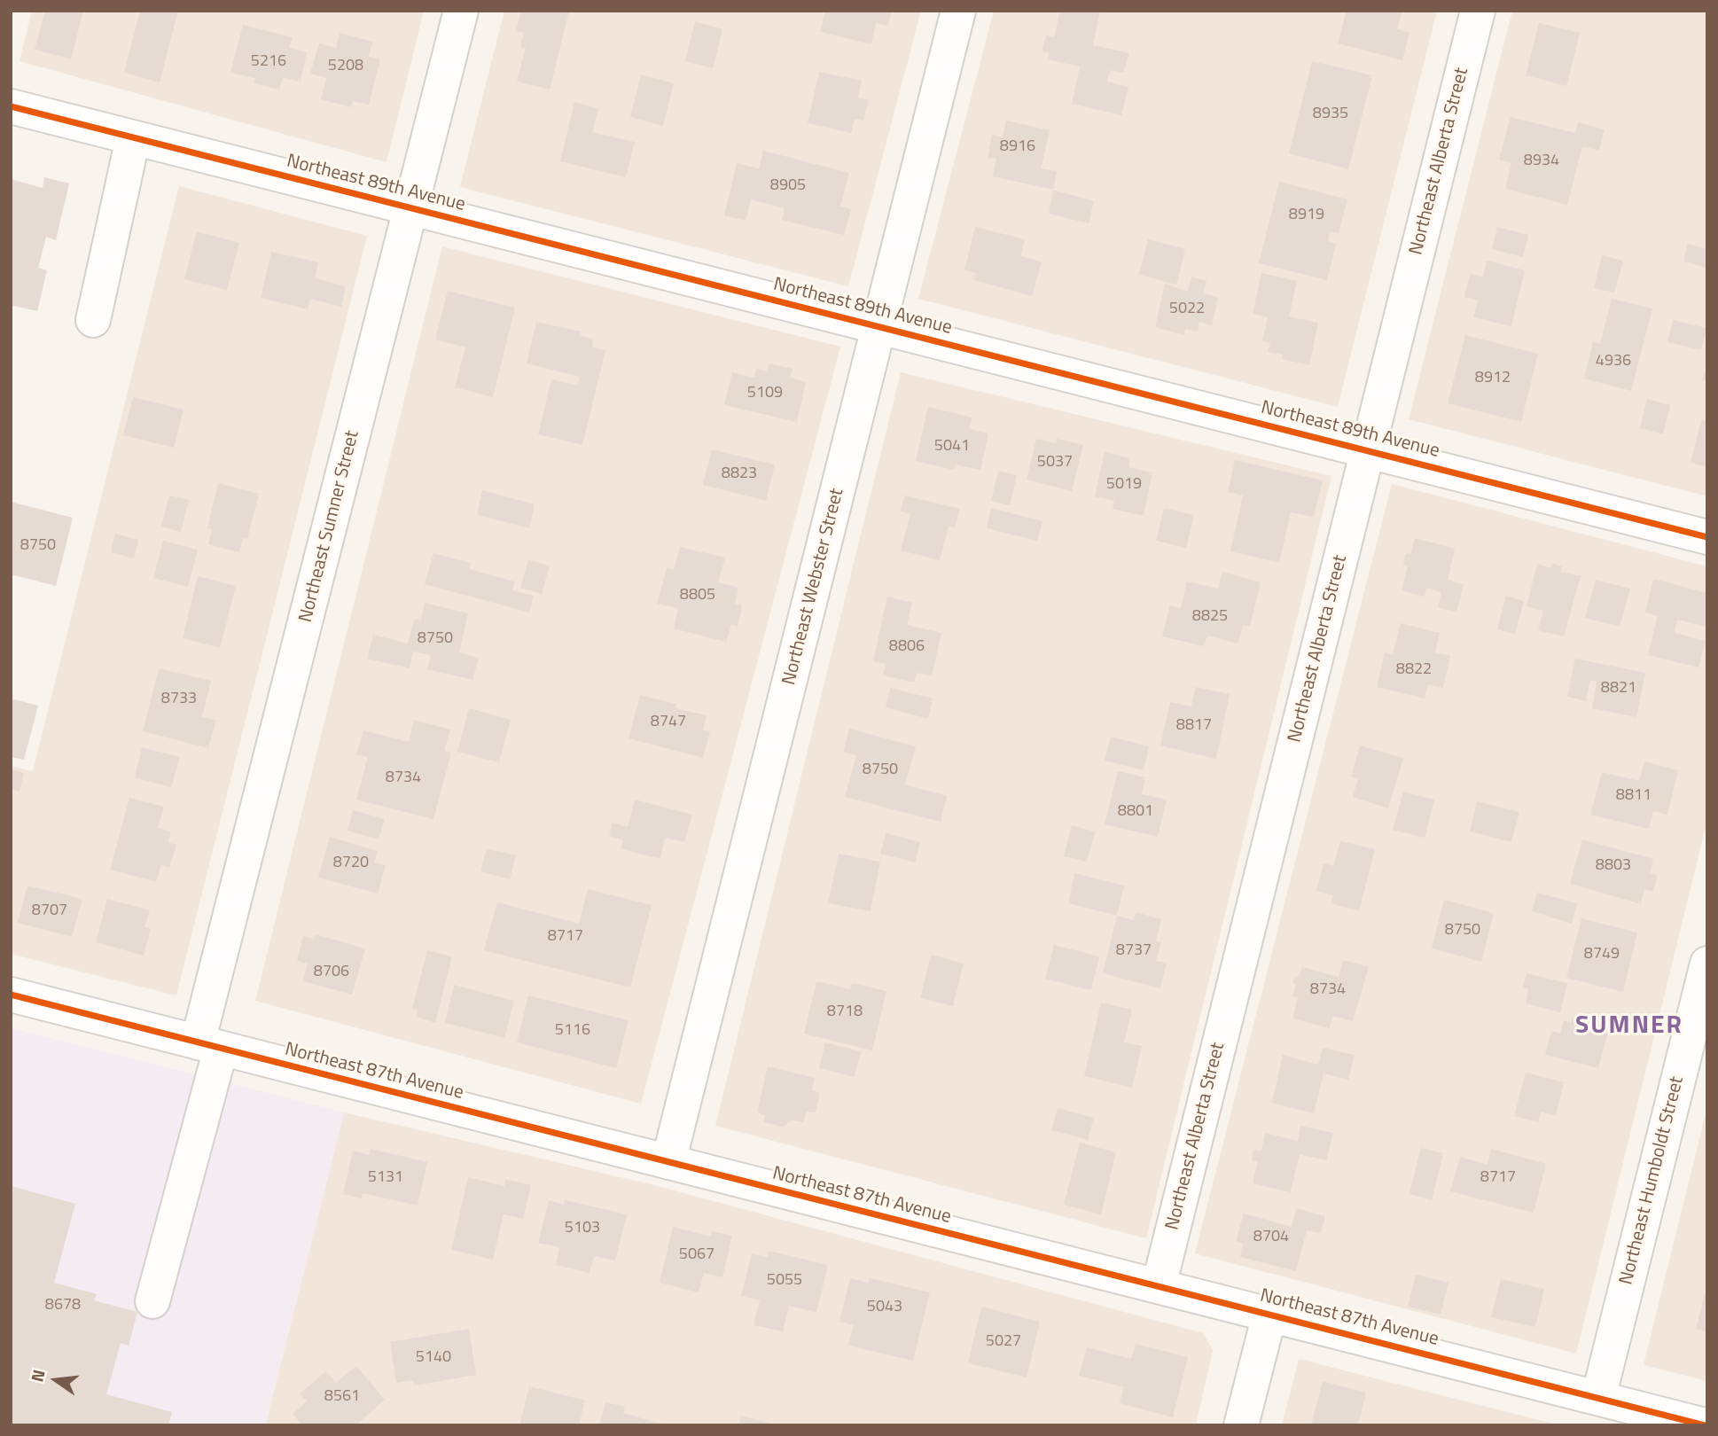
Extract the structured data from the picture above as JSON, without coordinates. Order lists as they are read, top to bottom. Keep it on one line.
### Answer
{"streets":{"street":["Northeast Alberta Street","Northeast 89th Avenue","Northeast Sumner Street","Northeast Webster Street","Northeast 87th Avenue","Northeast Humboldt Street"]},"crossings":[["Northeast Alberta Street","Northeast 89th Avenue"],["Northeast Alberta Street","Northeast 87th Avenue"],["Northeast 89th Avenue","Northeast Sumner Street"],["Northeast 89th Avenue","Northeast Webster Street"],["Northeast Sumner Street","Northeast 87th Avenue"],["Northeast Webster Street","Northeast 87th Avenue"],["Northeast 87th Avenue","Northeast Humboldt Street"]],"districts":["SUMNER"],"house_numbers":["5216","5208","8935","8916","8934","8905","8919","5022","4936","8912","5109","5041","5037","8823","5019","8750","8805","8825","8750","8806","8822","8821","8733","8747","8817","8750","8734","8811","8801","8720","8803","8707","8750","8717","8737","8749","8706","8734","8718","5116","5131","8717","5103","8704","5067","5055","8678","5043","5027","5140","8561"],"north":"left"}
